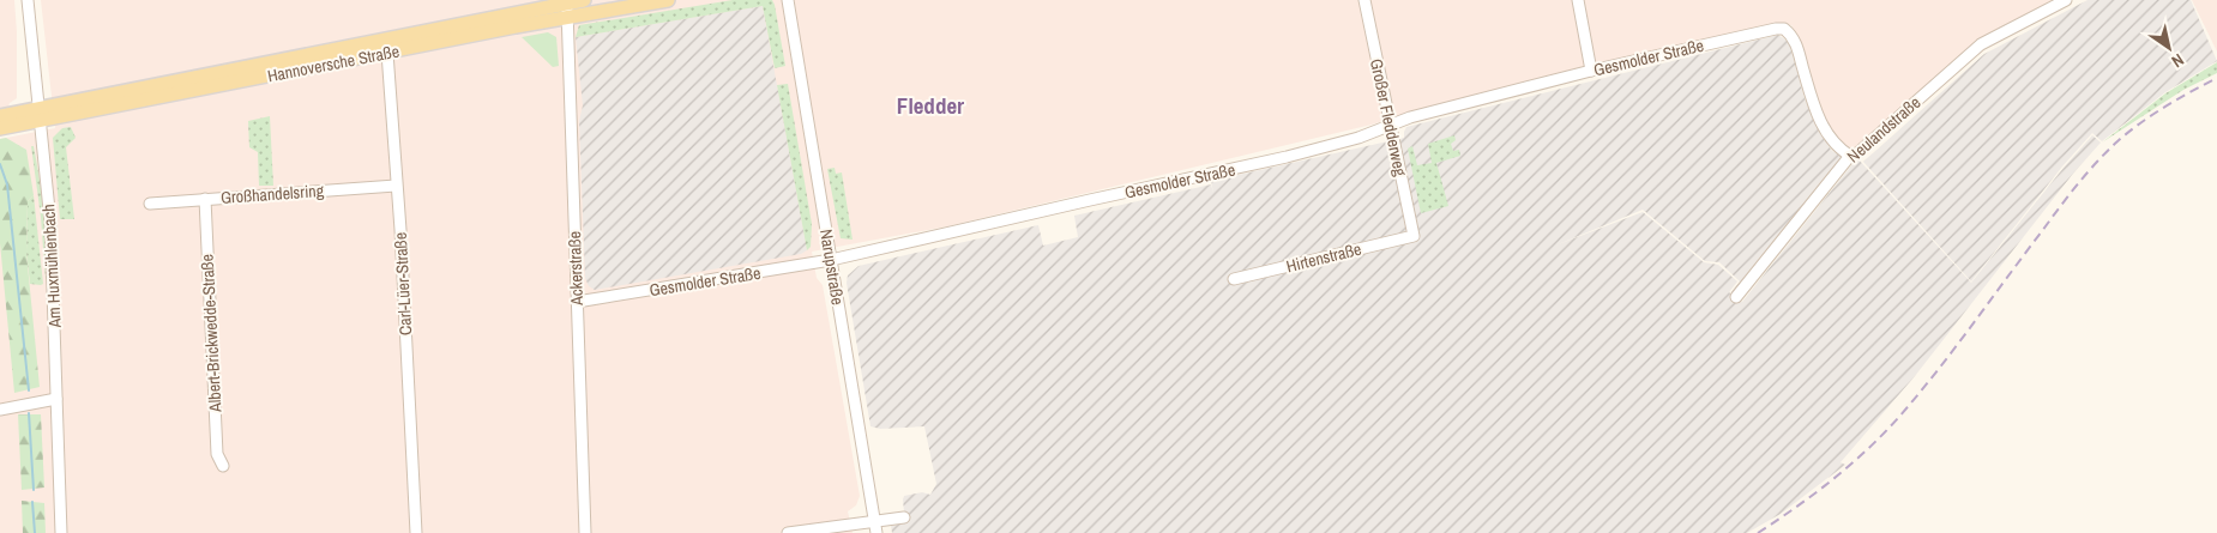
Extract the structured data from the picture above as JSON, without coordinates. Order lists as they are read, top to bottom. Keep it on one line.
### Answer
{"streets":{"main road":["Hannoversche Straße"],"street":["Gesmolder Straße","Großer Fledderweg","Neulandstraße","Großhandelsring","Hirtenstraße","Am Huxmühlenbach","Narupstraße","Ackerstraße","Carl-Lüer-Straße","Albert-Brickwedde-Straße"]},"crossings":[["Gesmolder Straße","Großer Fledderweg"],["Gesmolder Straße","Neulandstraße"],["Gesmolder Straße","Narupstraße"],["Gesmolder Straße","Ackerstraße"],["Hannoversche Straße","Am Huxmühlenbach"],["Hannoversche Straße","Ackerstraße"],["Hannoversche Straße","Carl-Lüer-Straße"],["Großer Fledderweg","Hirtenstraße"],["Großhandelsring","Carl-Lüer-Straße"],["Großhandelsring","Albert-Brickwedde-Straße"]],"districts":["Fledder"],"north":"bottom right"}
